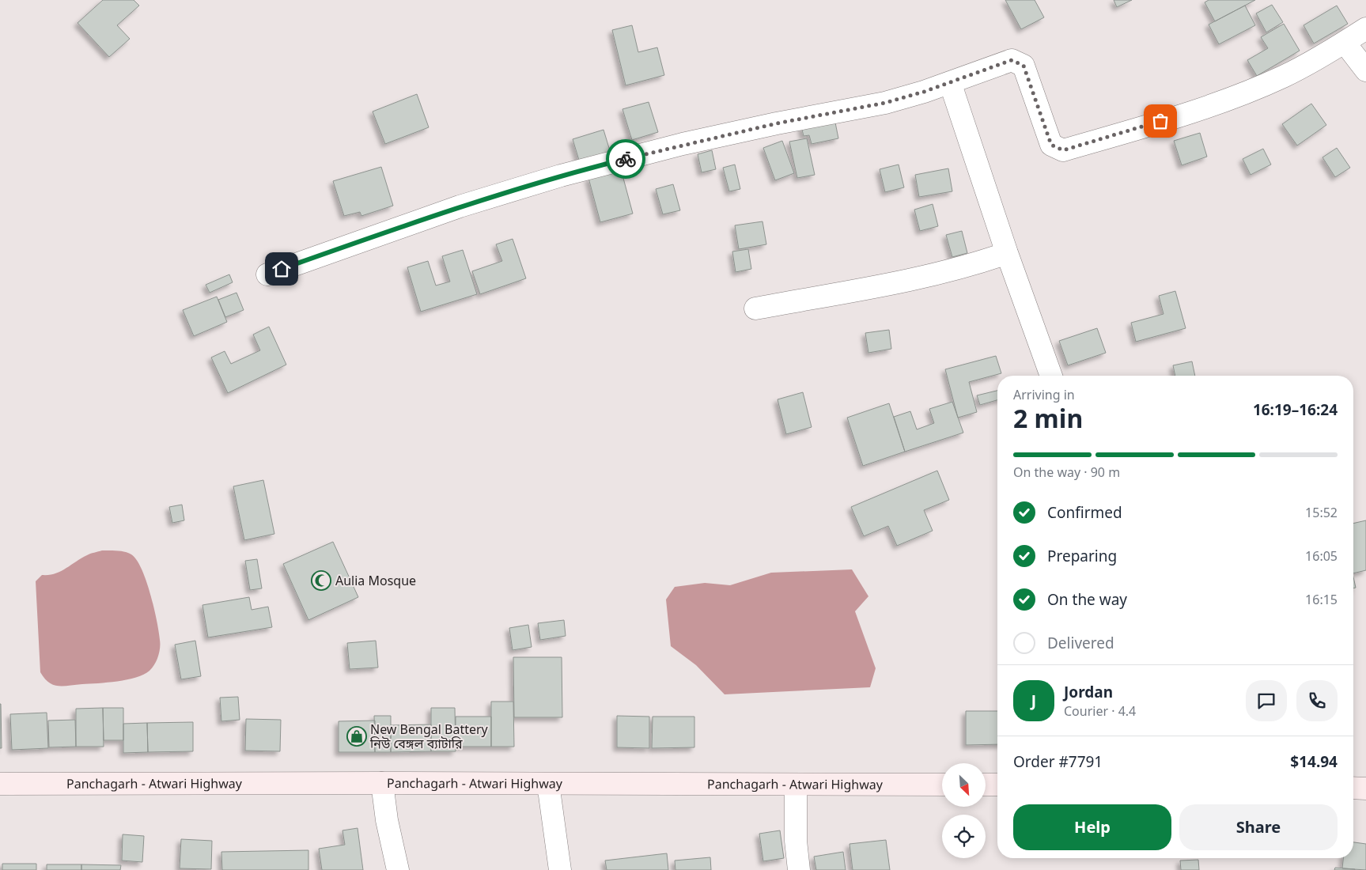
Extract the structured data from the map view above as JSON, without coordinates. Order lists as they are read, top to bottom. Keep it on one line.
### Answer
{"streets":{"main road":["Panchagarh - Atwari Highway"]},"places":{"mosque":["Aulia Mosque"],"shop":["New Bengal Battery নিউ বেঙ্গল ব্যাটারি"]},"north":"bottom right","page":{"heading":["2 min","Arriving in","16:19–16:24"],"panel":["Jordan","Courier · 4.4","Order #7791","$14.94"],"bar":"On the way · 90 m","list":[["Confirmed","15:52"],["Preparing","16:05"],["On the way","16:15"],"Delivered"],"round":"J","buttons":["Help","Share"]}}
